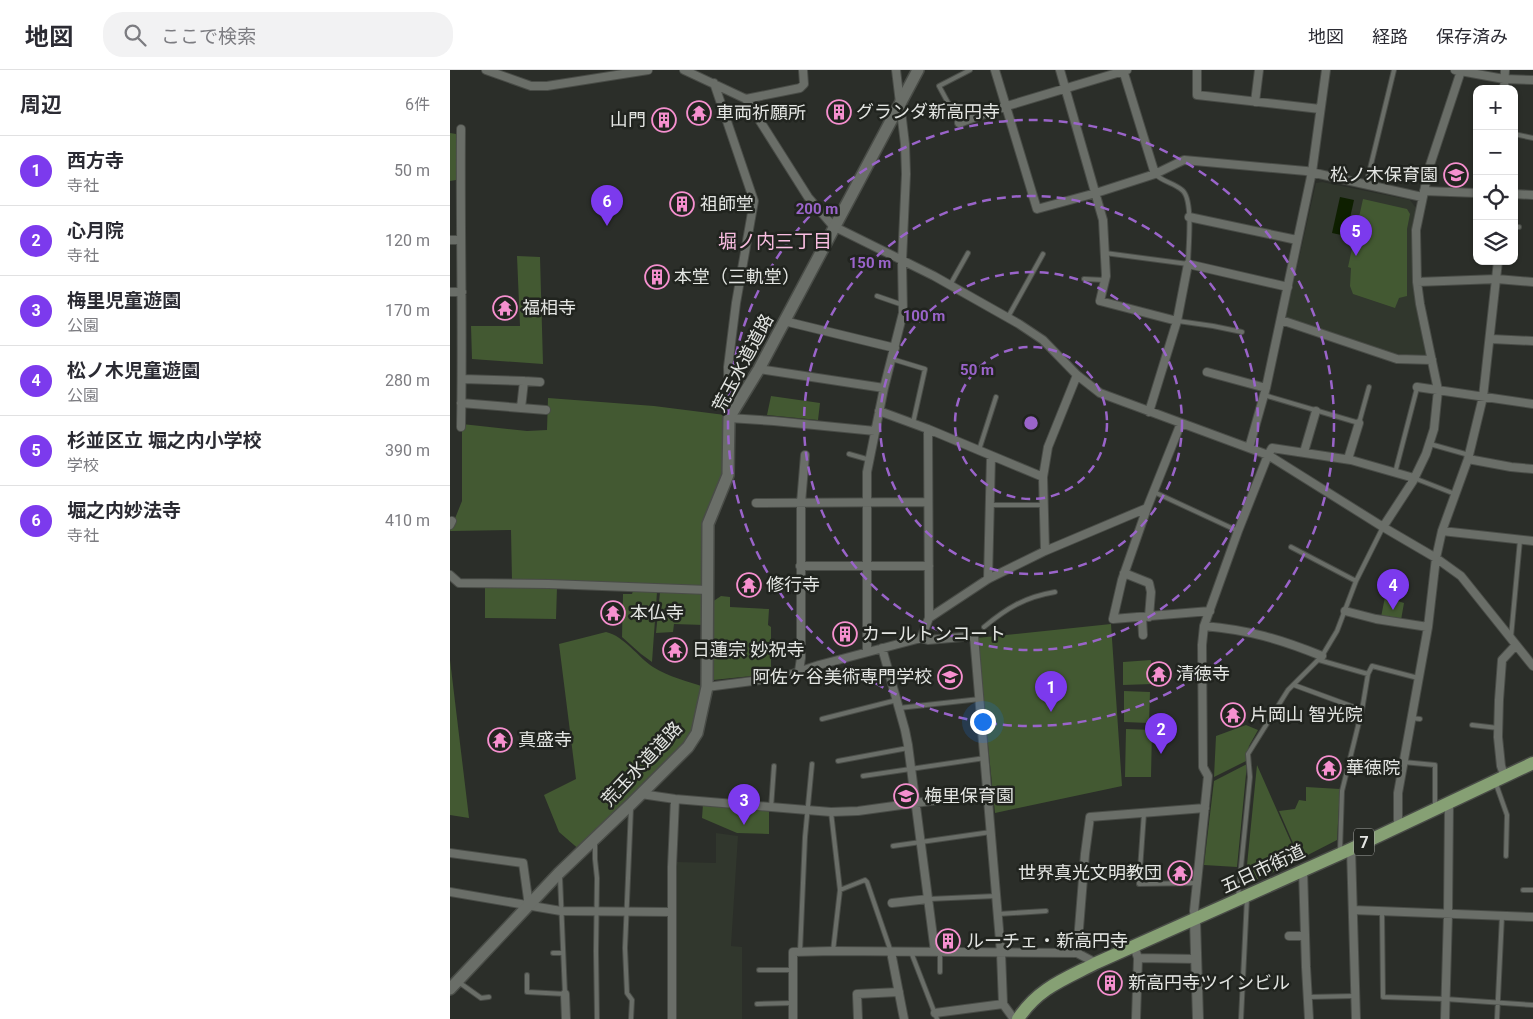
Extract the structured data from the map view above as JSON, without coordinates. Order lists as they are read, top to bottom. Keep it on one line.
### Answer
{"streets":{"main road":["荒玉水道道路","7","五日市街道"]},"districts":["堀ノ内三丁目"],"places":{"building":["グランダ新高円寺","山門","祖師堂","本堂（三軌堂）","カールトンコート","ルーチェ・新高円寺","新高円寺ツインビル"],"temple":["車両祈願所","福相寺","修行寺","本仏寺","日蓮宗 妙祝寺","清徳寺","片岡山 智光院","真盛寺","華徳院","世界真光文明教団"],"school or university":["松ノ木保育園","阿佐ヶ谷美術専門学校","梅里保育園"]},"page":{"header":"地図","search":"ここで検索","nav":["地図","経路","保存済み"],"heading":["周辺","6件"],"map_buttons":["+","−"],"list":[{"mark":"1","name":"西方寺","note":"寺社","value":"50 m"},{"mark":"2","name":"心月院","note":"寺社","value":"120 m"},{"mark":"3","name":"梅里児童遊園","note":"公園","value":"170 m"},{"mark":"4","name":"松ノ木児童遊園","note":"公園","value":"280 m"},{"mark":"5","name":"杉並区立 堀之内小学校","note":"学校","value":"390 m"},{"mark":"6","name":"堀之内妙法寺","note":"寺社","value":"410 m"}],"pins":["6","5","4","1","2","3"]},"rings":["200 m","150 m","100 m","50 m"]}
